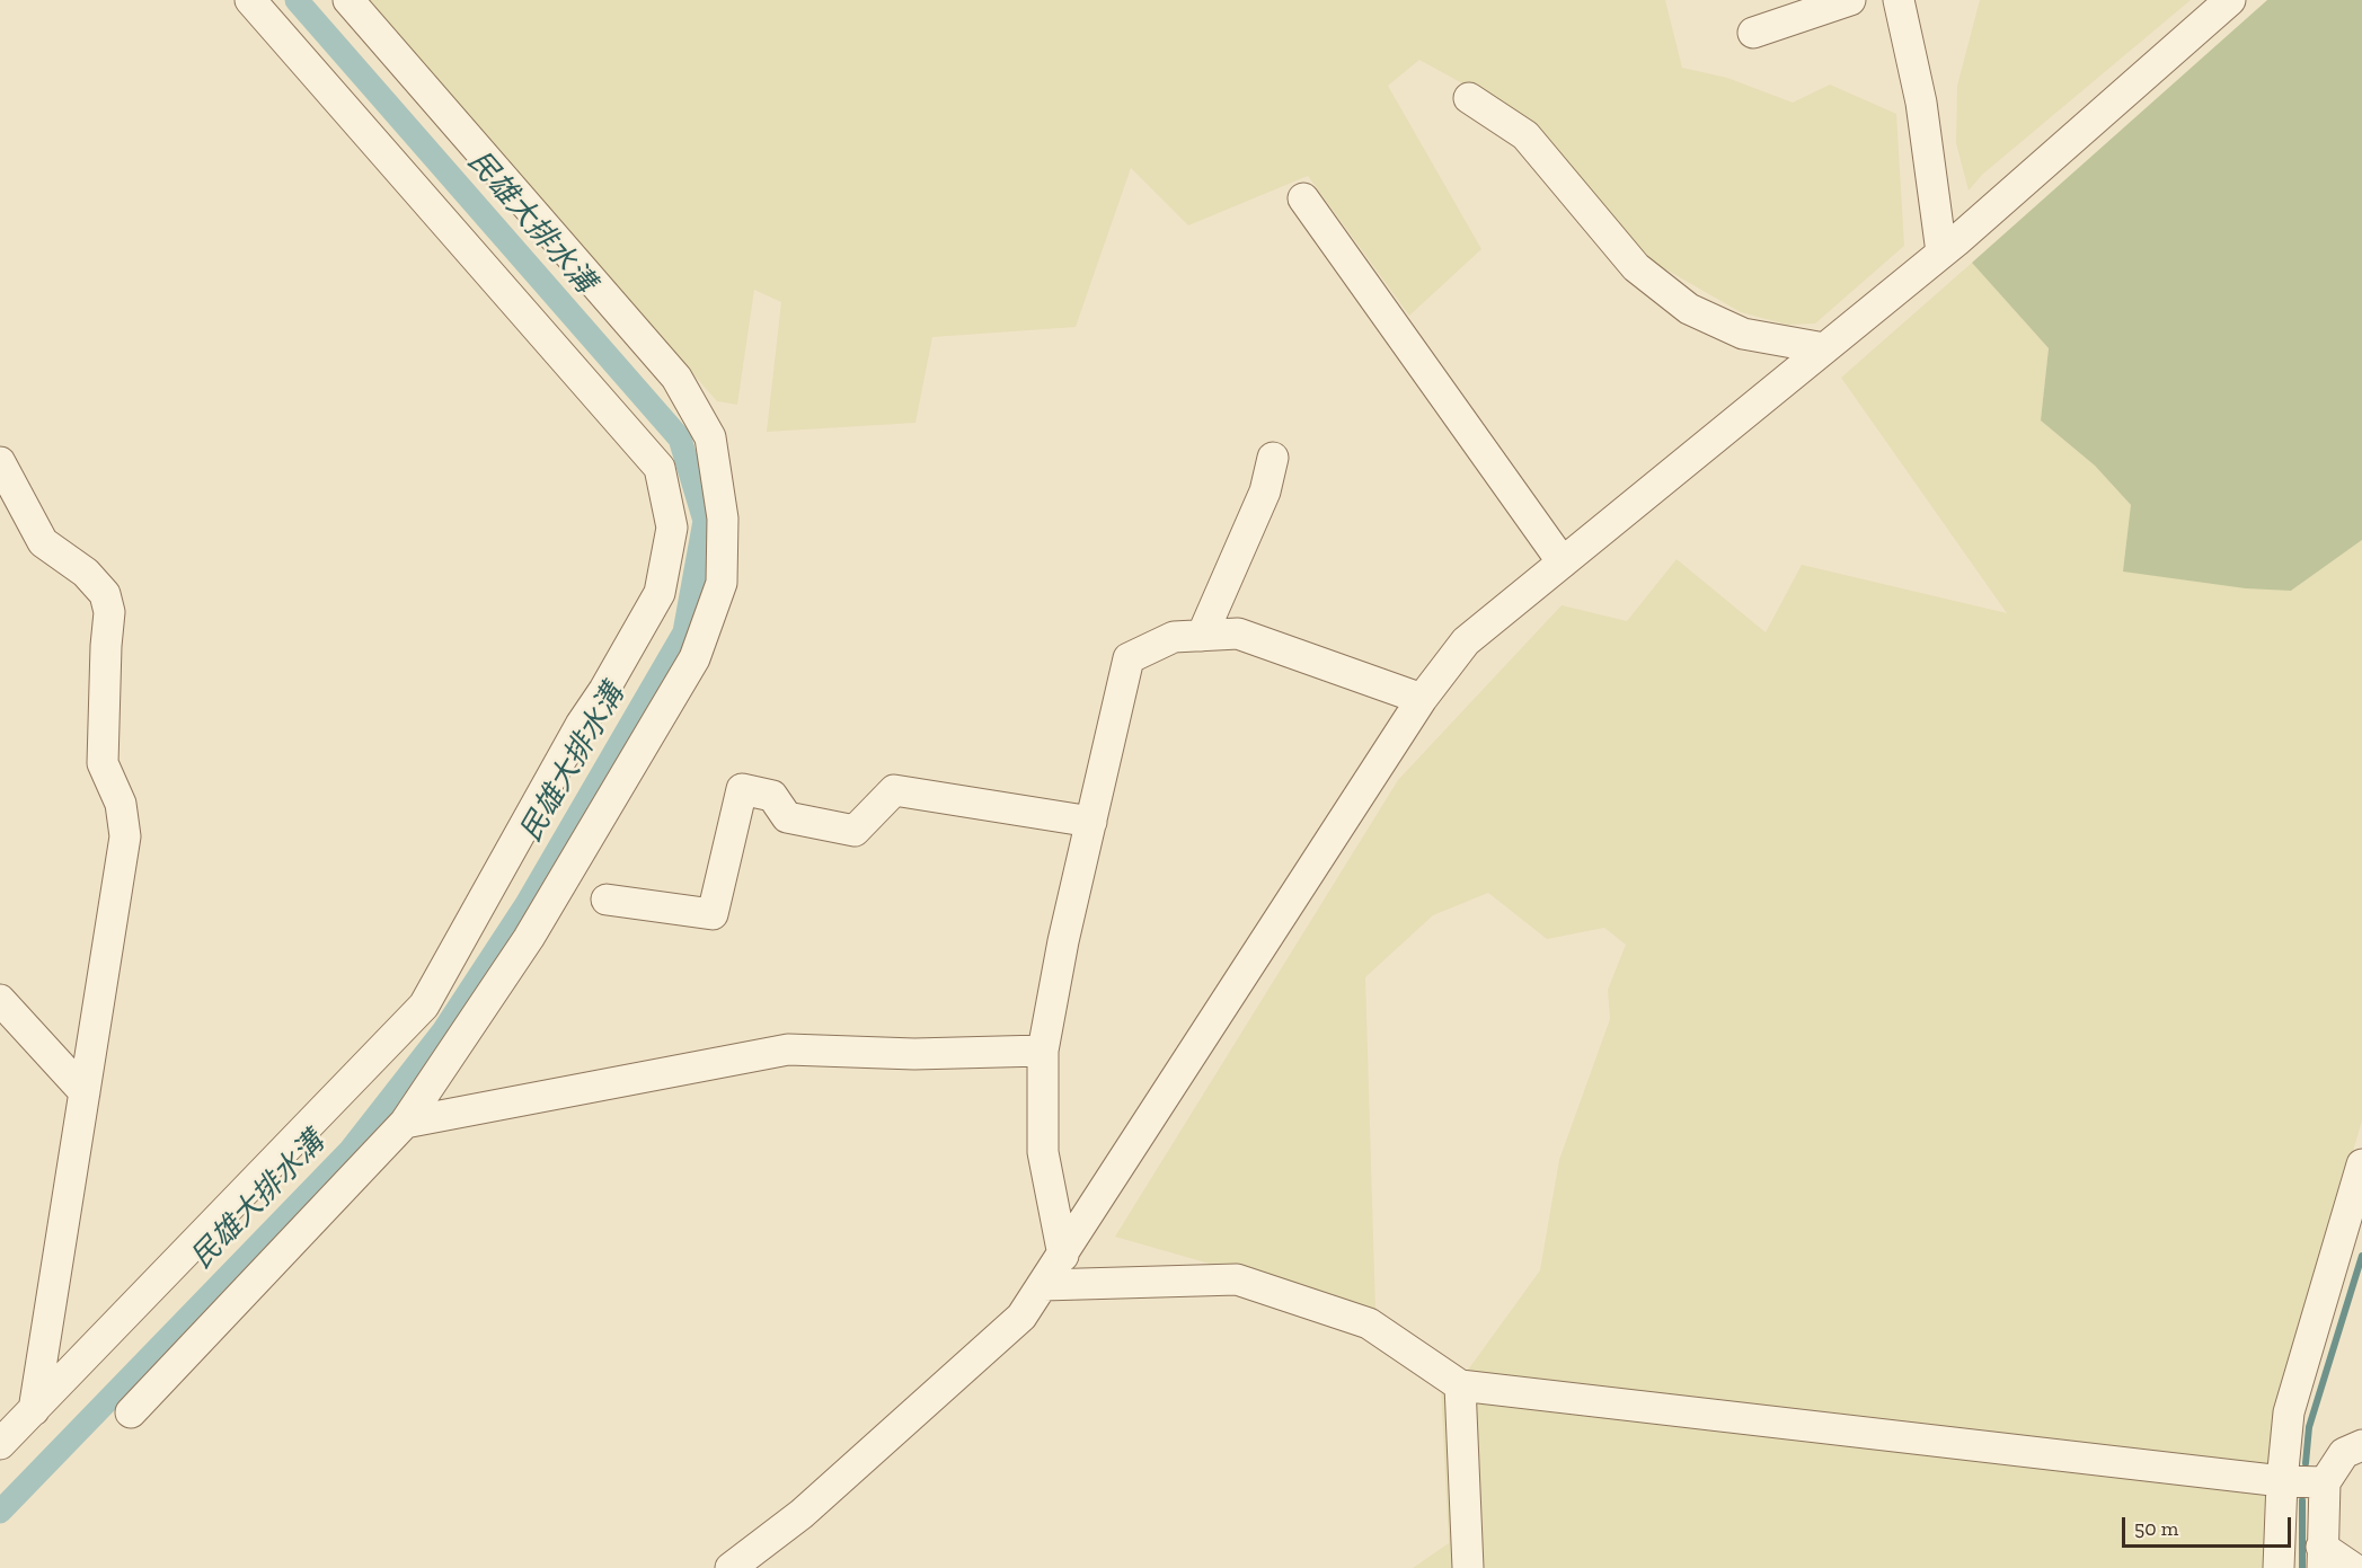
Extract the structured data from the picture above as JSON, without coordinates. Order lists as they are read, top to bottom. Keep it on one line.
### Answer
{"water":["民雄大排水溝"],"scale_bar":"50 m"}
